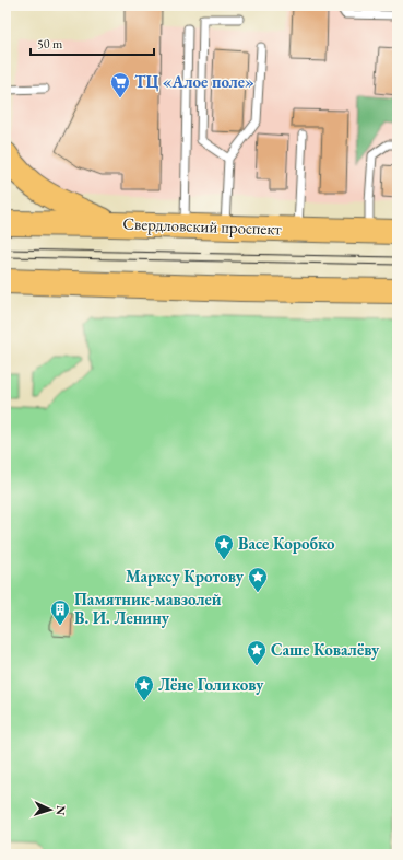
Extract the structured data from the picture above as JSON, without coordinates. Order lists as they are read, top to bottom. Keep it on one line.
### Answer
{"streets":{"main road":["Свердловский проспект"]},"places":{"supermarket":["ТЦ «Алое поле»"],"place":["Васе Коробко","Марксу Кротову","Саше Ковалёву","Лёне Голикову"],"building":["Памятник-мавзолей В. И. Ленину"]},"scale_bar":"50 m","north":"right"}
